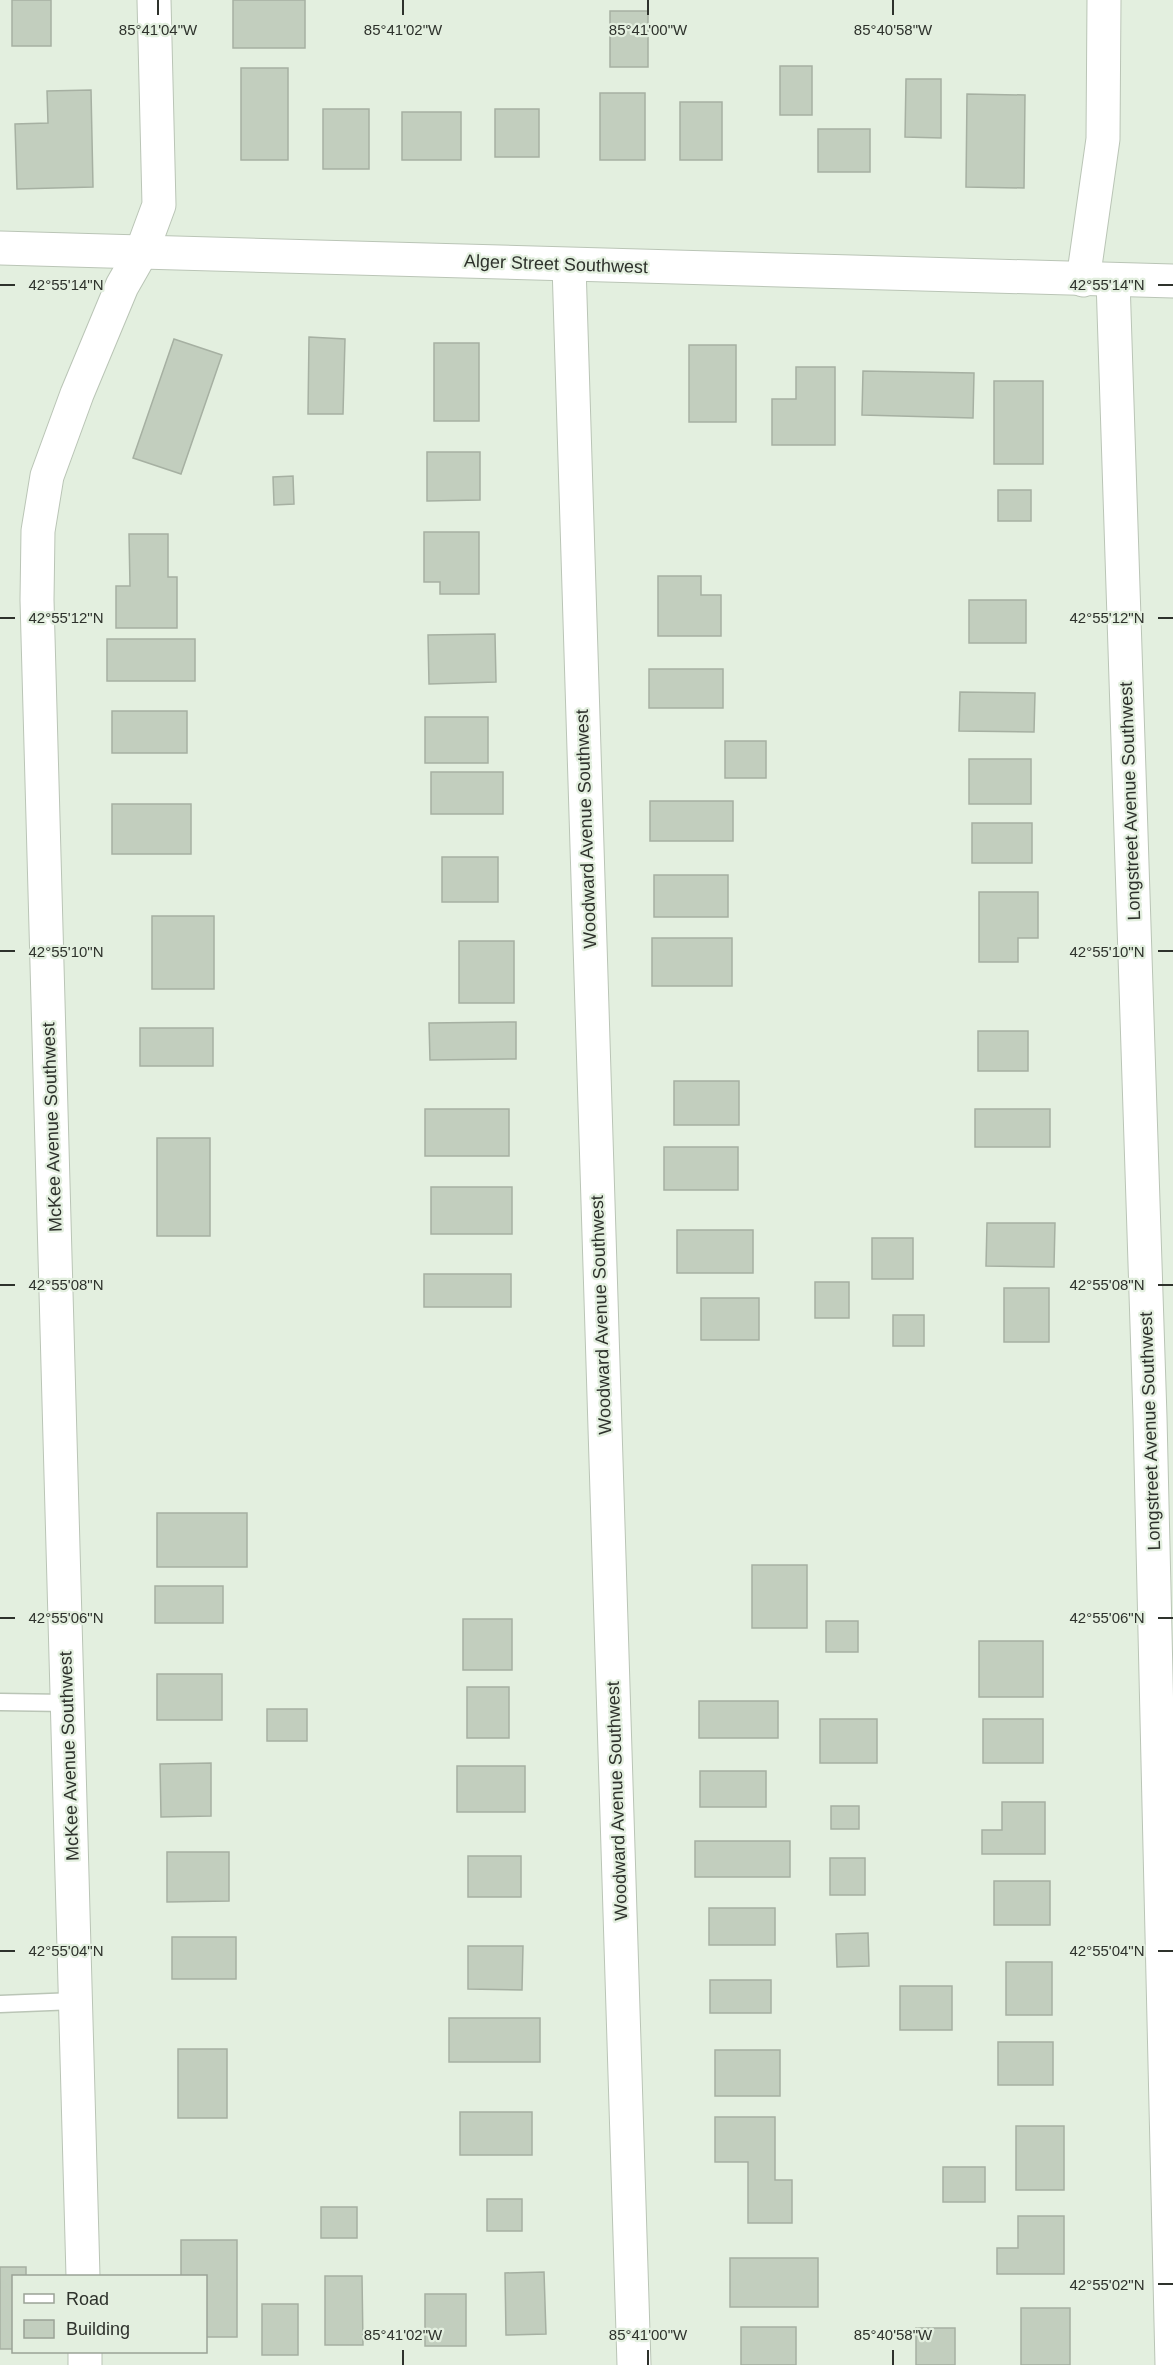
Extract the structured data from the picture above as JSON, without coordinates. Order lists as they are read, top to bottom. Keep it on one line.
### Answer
{"streets":{"street":["Alger Street Southwest","Longstreet Avenue Southwest","Woodward Avenue Southwest","McKee Avenue Southwest"]},"crossings":[["Alger Street Southwest","Longstreet Avenue Southwest"],["Alger Street Southwest","Woodward Avenue Southwest"],["Alger Street Southwest","McKee Avenue Southwest"]],"legend":["Road","Building"],"coordinates":["85°41'04\"W","85°41'02\"W","85°41'00\"W","85°40'58\"W","42°55'14\"N","42°55'12\"N","42°55'10\"N","42°55'08\"N","42°55'06\"N","42°55'04\"N","42°55'02\"N"]}
